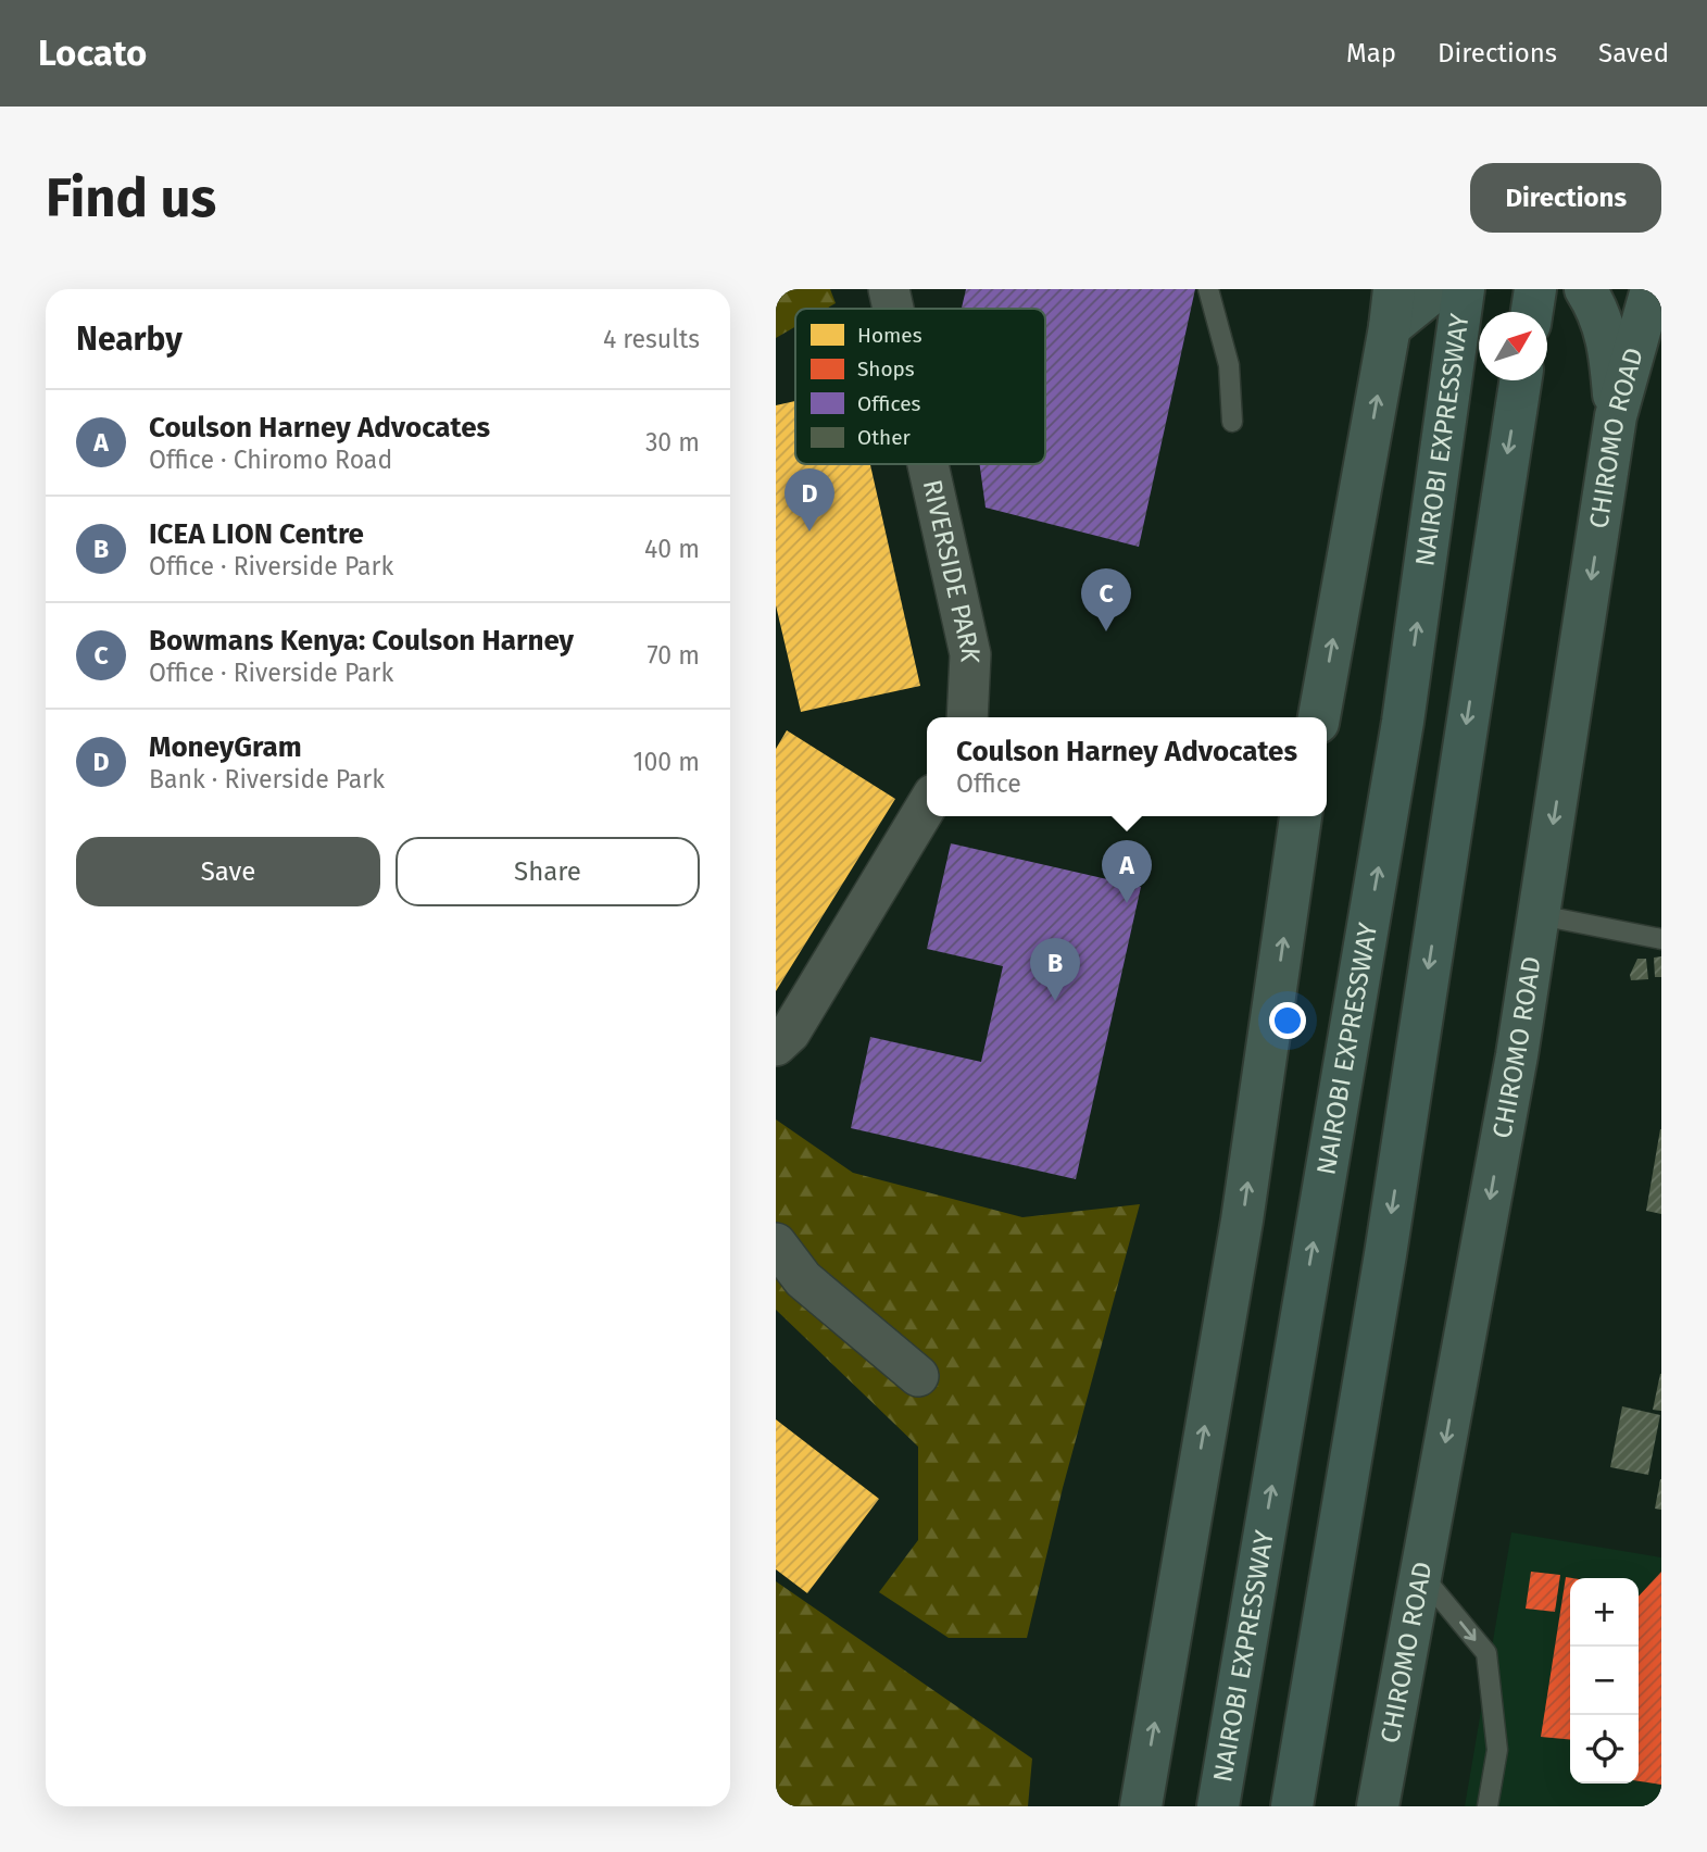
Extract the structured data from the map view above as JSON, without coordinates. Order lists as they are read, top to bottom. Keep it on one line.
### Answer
{"streets":{"highway":["NAIROBI EXPRESSWAY","CHIROMO ROAD"],"street":["RIVERSIDE PARK"]},"legend":["Homes","Shops","Offices","Other"],"north":"top right","page":{"header":"Locato","nav":["Map","Directions","Saved"],"buttons":["Directions",["Save","Share"]],"title":"Find us","heading":["Nearby","4 results"],"list":[{"mark":"A","name":"Coulson Harney Advocates","note":"Office · Chiromo Road","value":"30 m"},{"mark":"B","name":"ICEA LION Centre","note":"Office · Riverside Park","value":"40 m"},{"mark":"C","name":"Bowmans Kenya: Coulson Harney","note":"Office · Riverside Park","value":"70 m"},{"mark":"D","name":"MoneyGram","note":"Bank · Riverside Park","value":"100 m"}],"pins":["D","C","A","B"],"popup":["Coulson Harney Advocates","Office"],"map_buttons":["+","−"]}}
